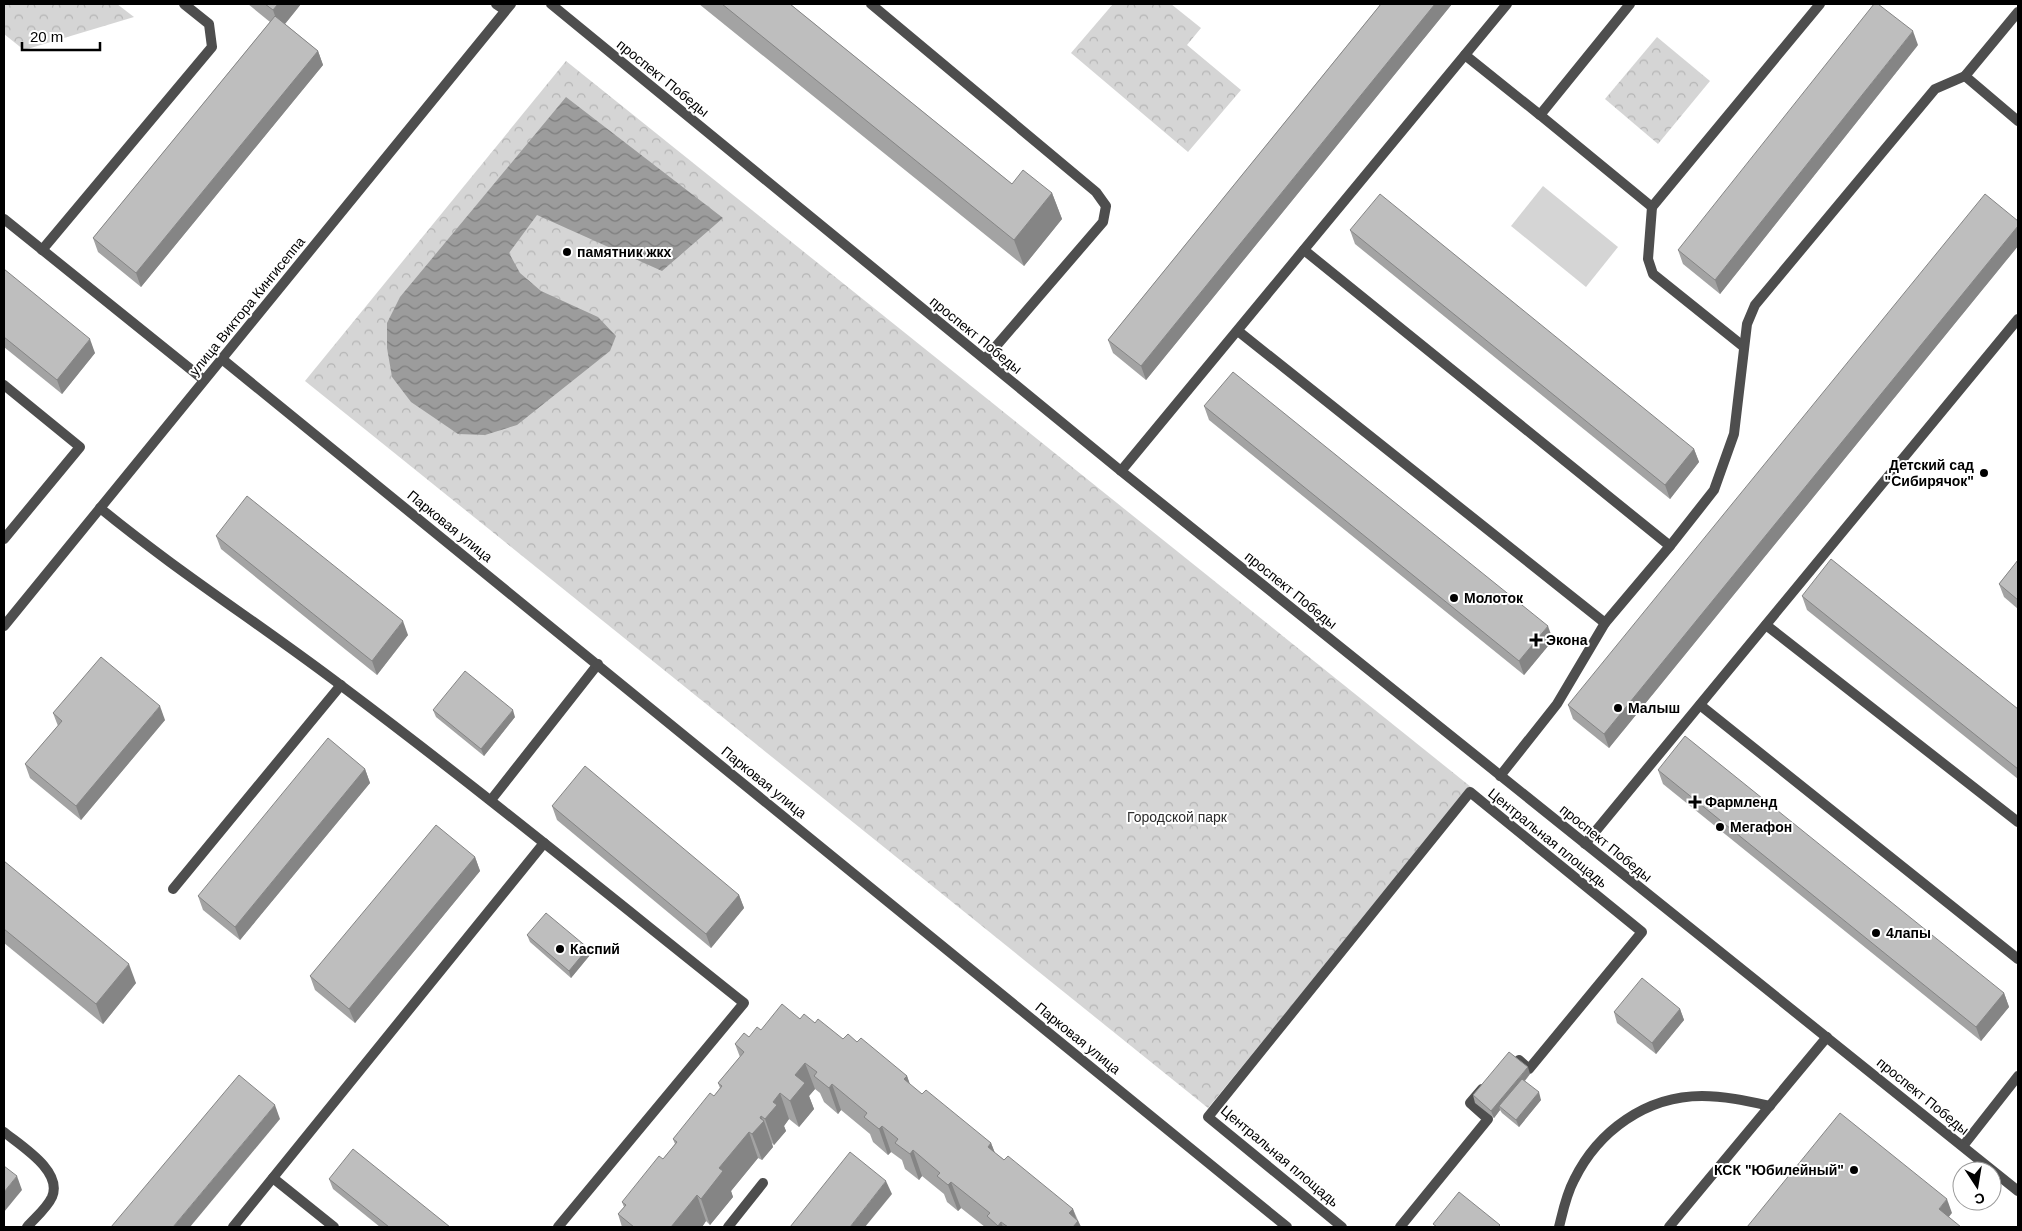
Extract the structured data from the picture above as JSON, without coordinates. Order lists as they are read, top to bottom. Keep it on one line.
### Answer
{"streets":{"street":["проспект Победы","улица Виктора Кингисеппа","Парковая улица","Центральная площадь"]},"crossings":[["улица Виктора Кингисеппа","Парковая улица"]],"parks":["Городской парк"],"places":{"other":["памятник жкх","Детский сад \"Сибирячок\"","Молоток","Малыш","Мегафон","4лапы","Каспий","КСК \"Юбилейный\""],"health":["Экона","Фармленд"]},"scale_bar":"20 m","north":"bottom"}
